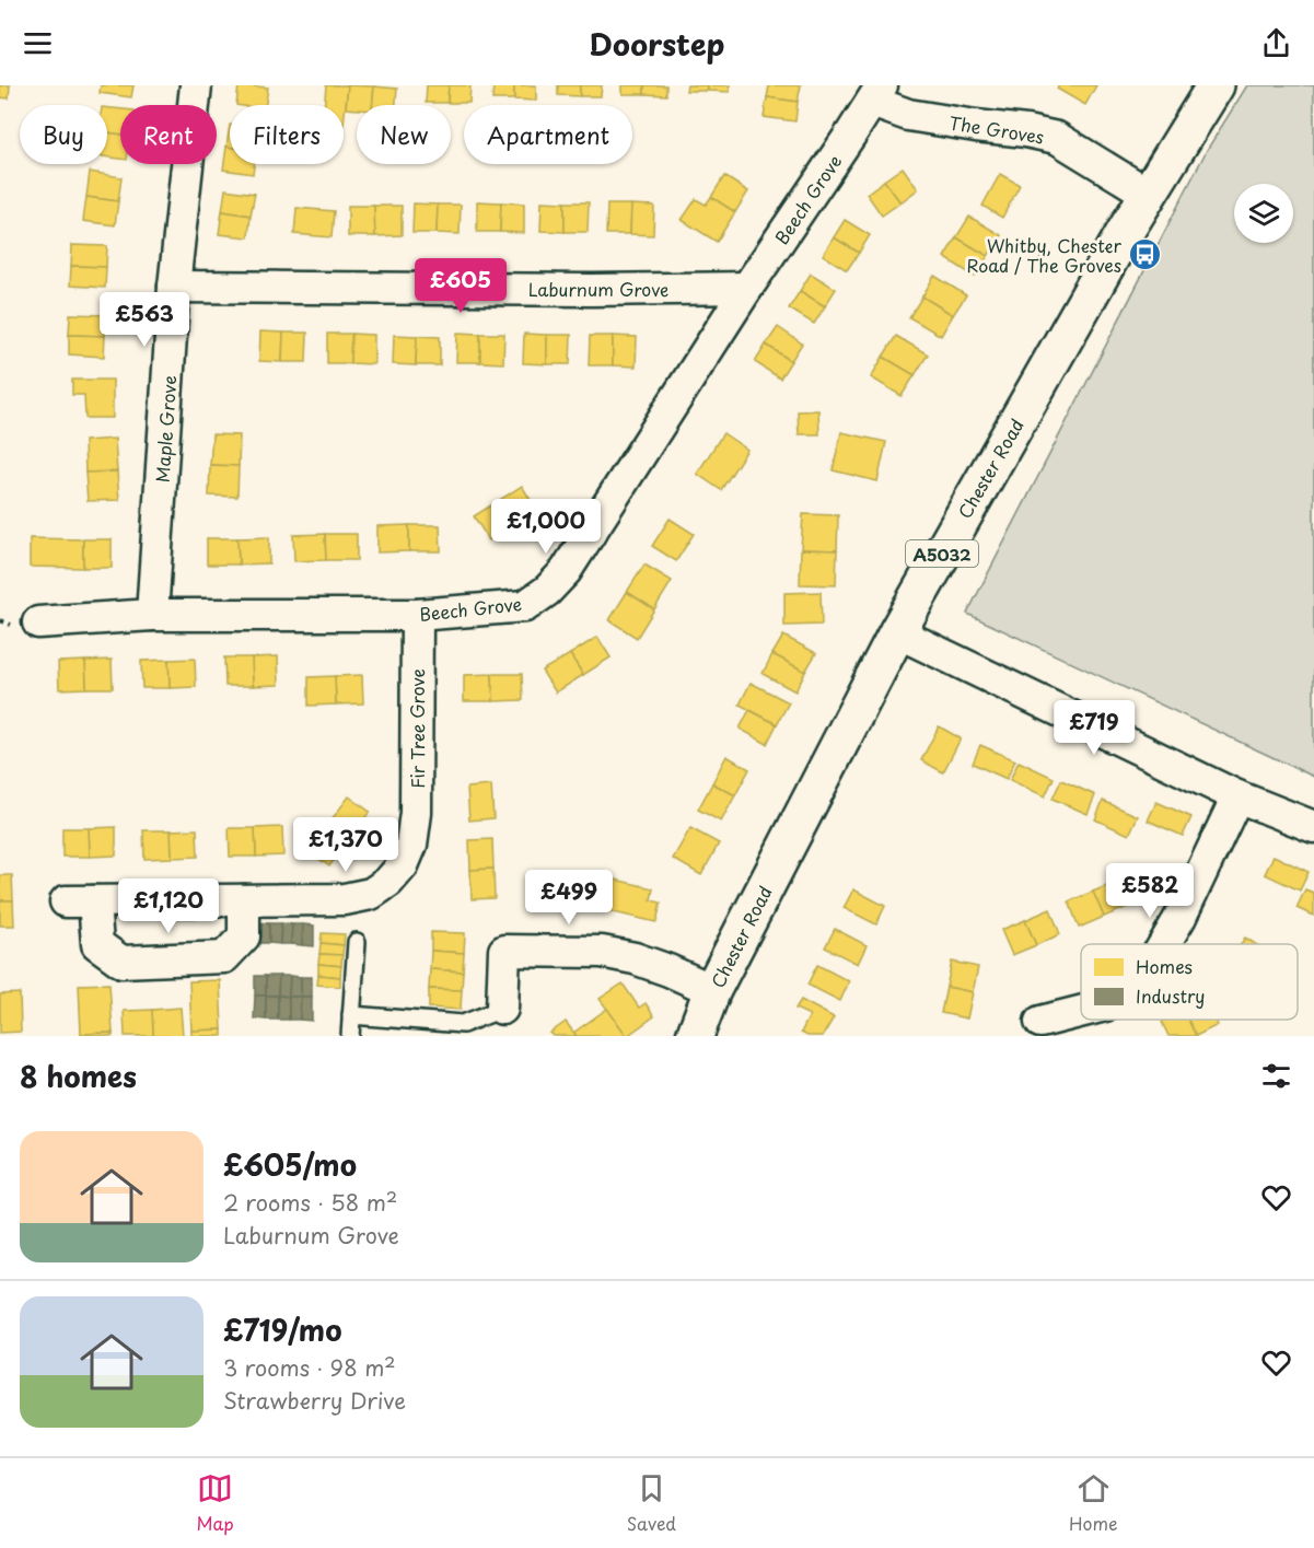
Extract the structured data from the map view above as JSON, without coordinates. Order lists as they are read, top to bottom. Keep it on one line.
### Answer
{"streets":{"main road":["Chester Road","A5032"],"street":["The Groves","Beech Grove","Laburnum Grove","Maple Grove","Fir Tree Grove"]},"crossings":[["The Groves","Beech Grove"],["The Groves","Chester Road"],["Beech Grove","Laburnum Grove"],["Beech Grove","Maple Grove"],["Beech Grove","Fir Tree Grove"],["Laburnum Grove","Maple Grove"]],"places":{"bus stop":["Whitby, Chester Road / The Groves"]},"legend":["Homes","Industry"],"page":{"header":"Doorstep","chip":["Buy","Rent","Filters","New","Apartment"],"price":["£605","£563","£1,000","£719","£1,370","£582","£499","£1,120"],"heading":"8 homes","list":[{"name":"£605/mo","note":"2 rooms · 58 m² · Laburnum Grove"},{"name":"£719/mo","note":"3 rooms · 98 m² · Strawberry Drive"}],"tabs":["Map","Saved","Home"]}}
